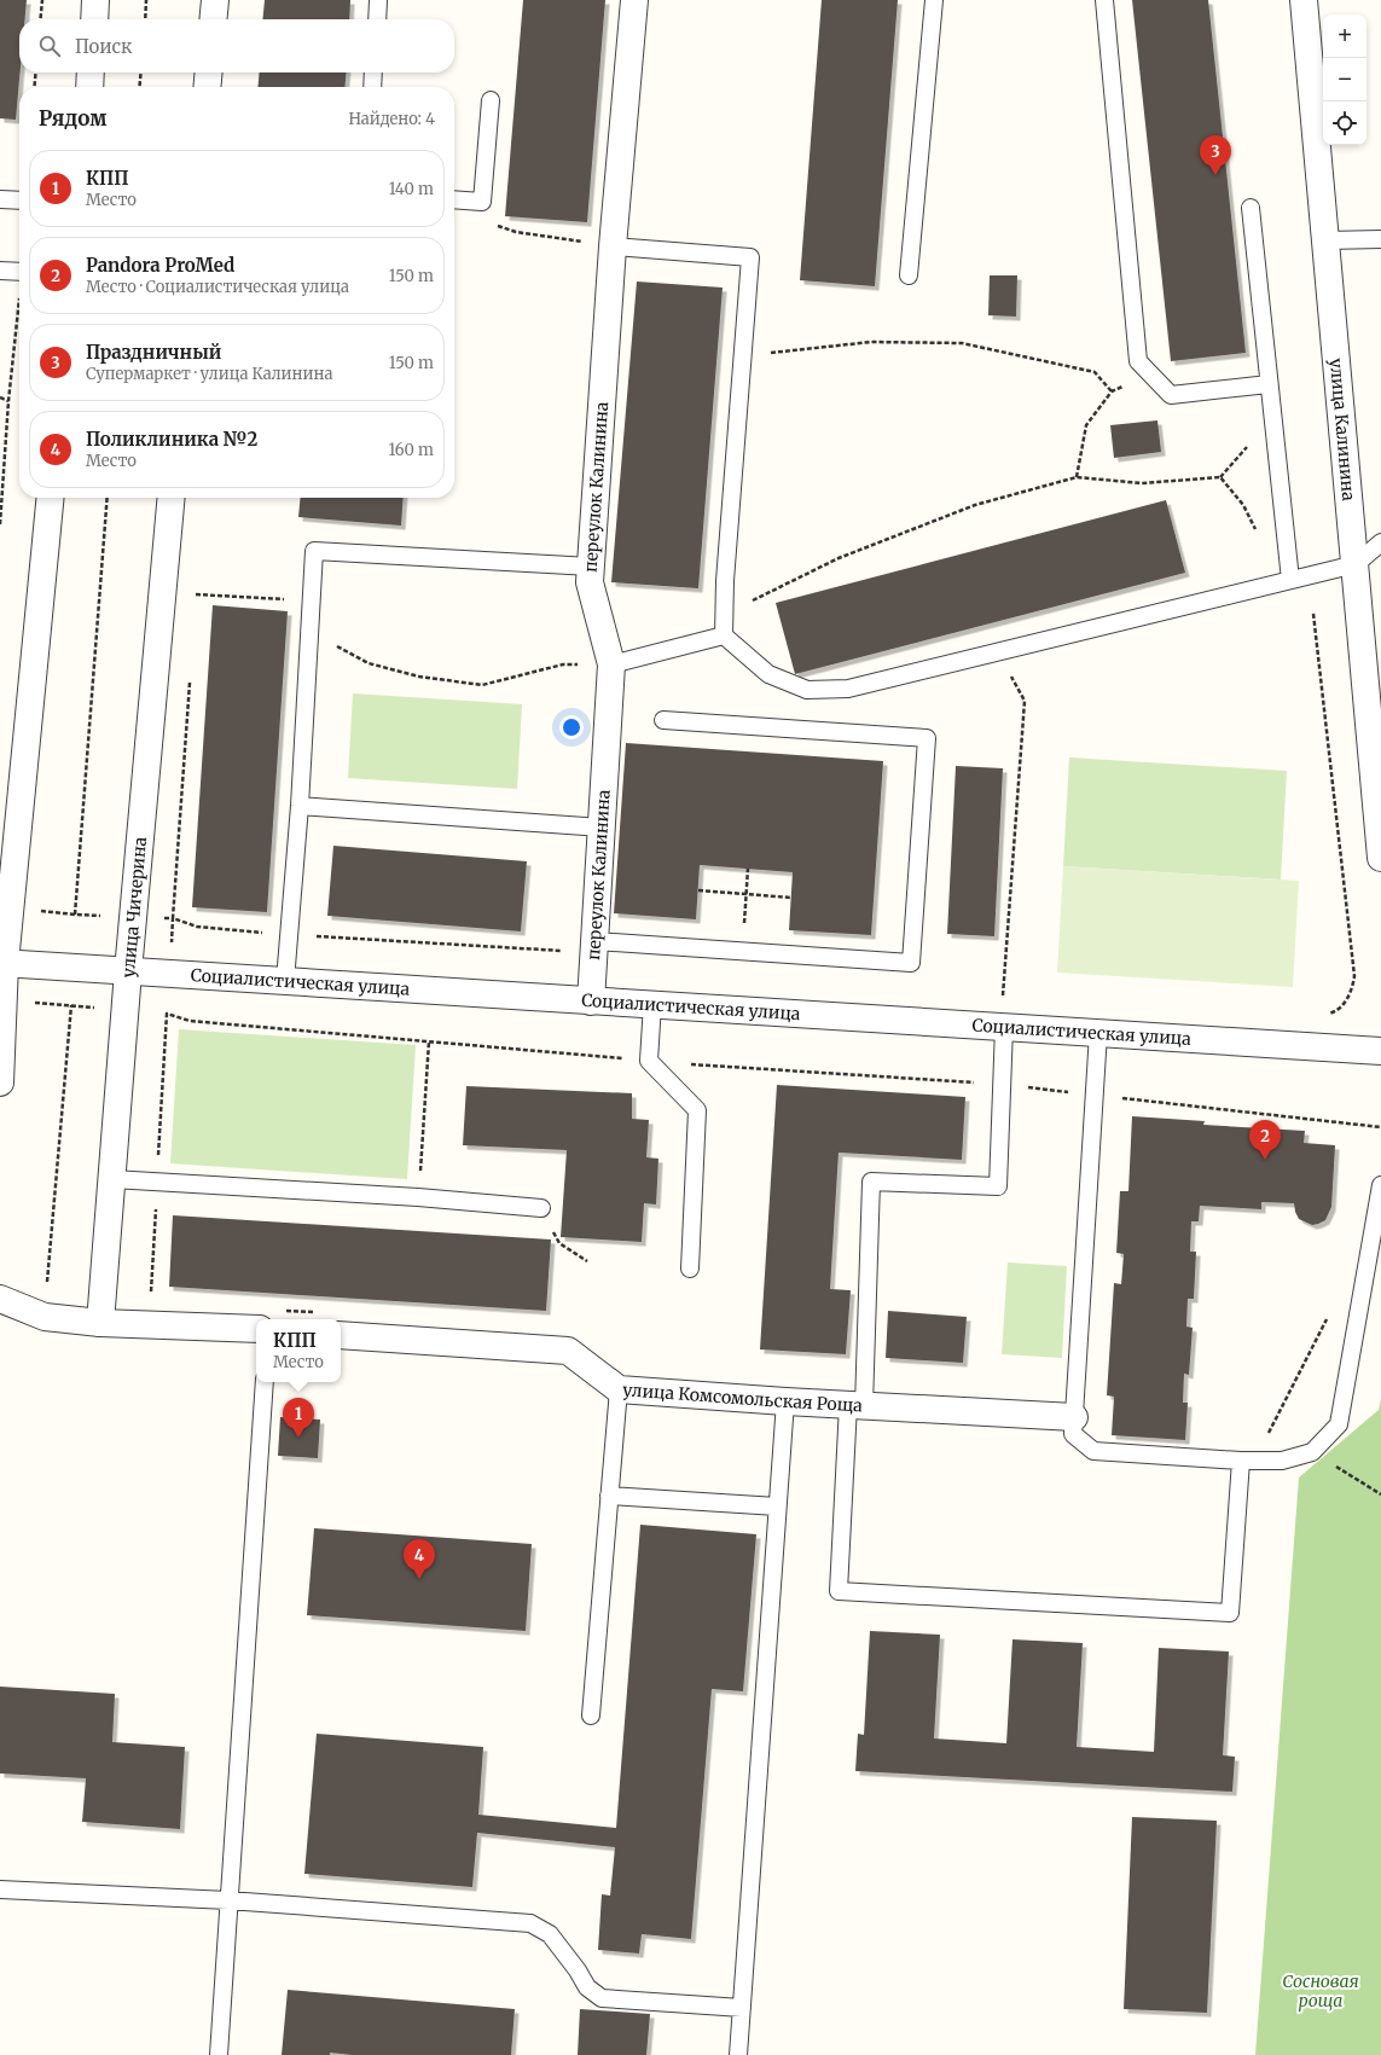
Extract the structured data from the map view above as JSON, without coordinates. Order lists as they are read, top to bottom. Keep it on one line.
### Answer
{"streets":{"street":["улица Калинина","переулок Калинина","улица Чичерина","Социалистическая улица","улица Комсомольская Роща"]},"crossings":[["переулок Калинина","Социалистическая улица"],["улица Чичерина","Социалистическая улица"]],"parks":["Сосновая роща"],"page":{"map_buttons":["+","−"],"search":"Поиск","heading":["Рядом","Найдено: 4"],"pins":["3","2","1","4"],"list":[{"mark":"1","name":"КПП","note":"Место","value":"140 m"},{"mark":"2","name":"Pandora ProMed","note":"Место · Социалистическая улица","value":"150 m"},{"mark":"3","name":"Праздничный","note":"Супермаркет · улица Калинина","value":"150 m"},{"mark":"4","name":"Поликлиника №2","note":"Место","value":"160 m"}],"popup":["КПП","Место"]}}
